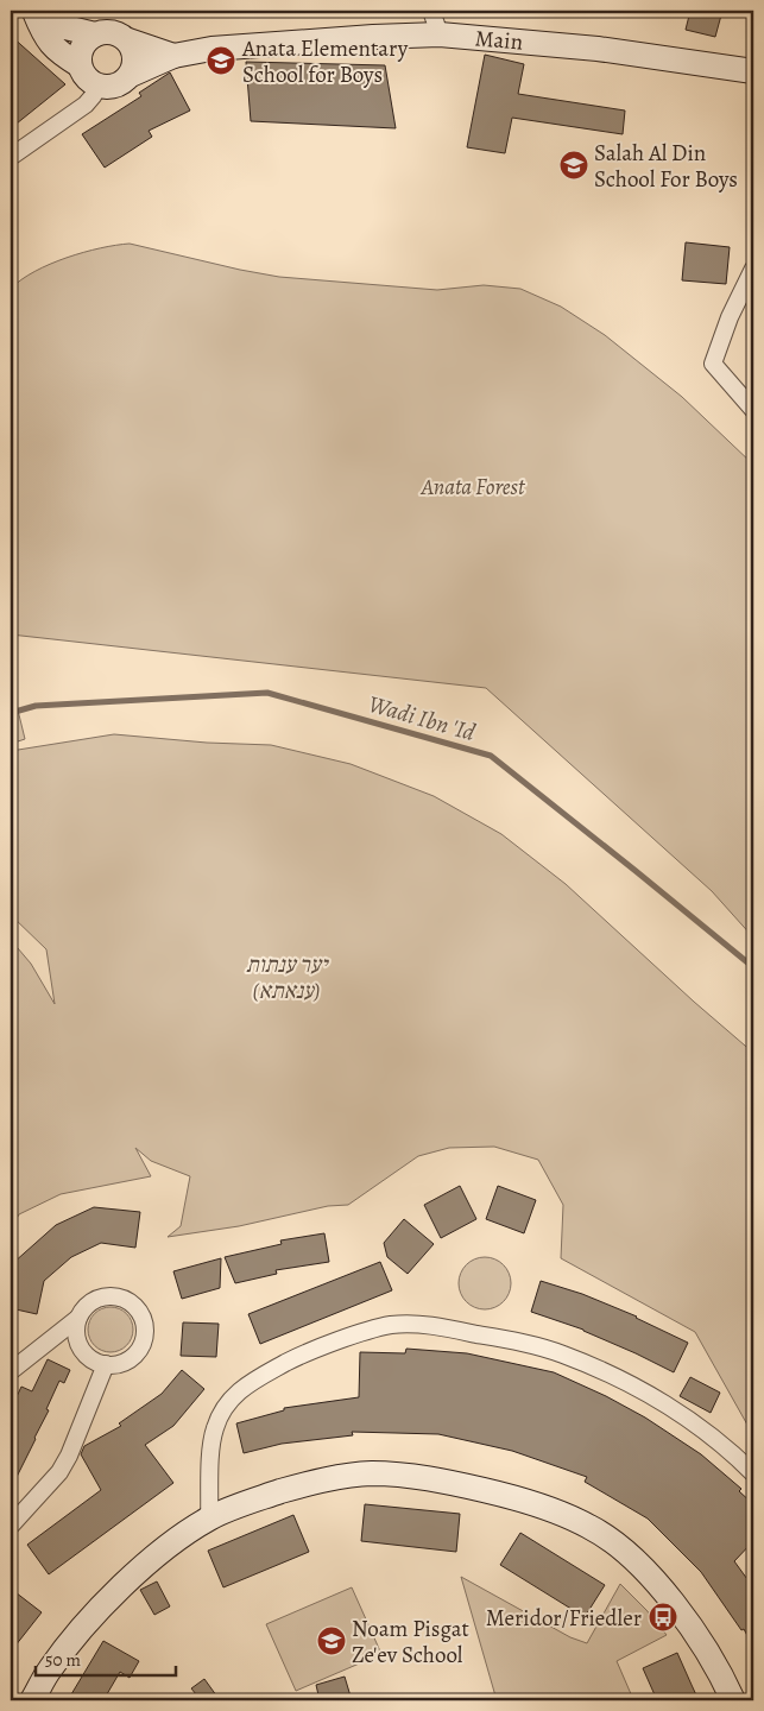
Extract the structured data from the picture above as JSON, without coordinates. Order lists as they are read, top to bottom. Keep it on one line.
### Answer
{"streets":{"street":["Main"]},"water":["Wadi Ibn 'Id"],"parks":["Anata Forest","יער ענתות (ענאתא)"],"places":{"school or university":["Anata Elementary School for Boys","Salah Al Din School For Boys","Noam Pisgat Ze'ev School"],"bus stop":["Meridor/Friedler"]},"scale_bar":"50 m"}
